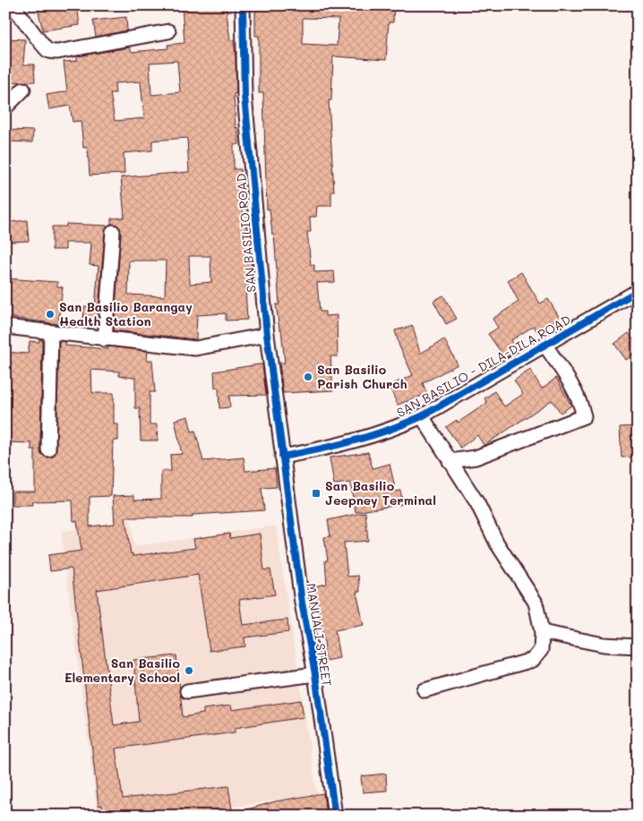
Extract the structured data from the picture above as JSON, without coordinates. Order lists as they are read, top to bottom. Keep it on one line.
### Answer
{"streets":{"street":["SAN BASILIO ROAD","SAN BASILIO - DILA-DILA ROAD","MANUALI STREET"]},"crossings":[["SAN BASILIO ROAD","SAN BASILIO - DILA-DILA ROAD"],["SAN BASILIO ROAD","MANUALI STREET"],["SAN BASILIO - DILA-DILA ROAD","MANUALI STREET"]],"places":{"other":["San Basilio Barangay Health Station","San Basilio Parish Church","San Basilio Elementary School"],"transit":["San Basilio Jeepney Terminal"]}}
